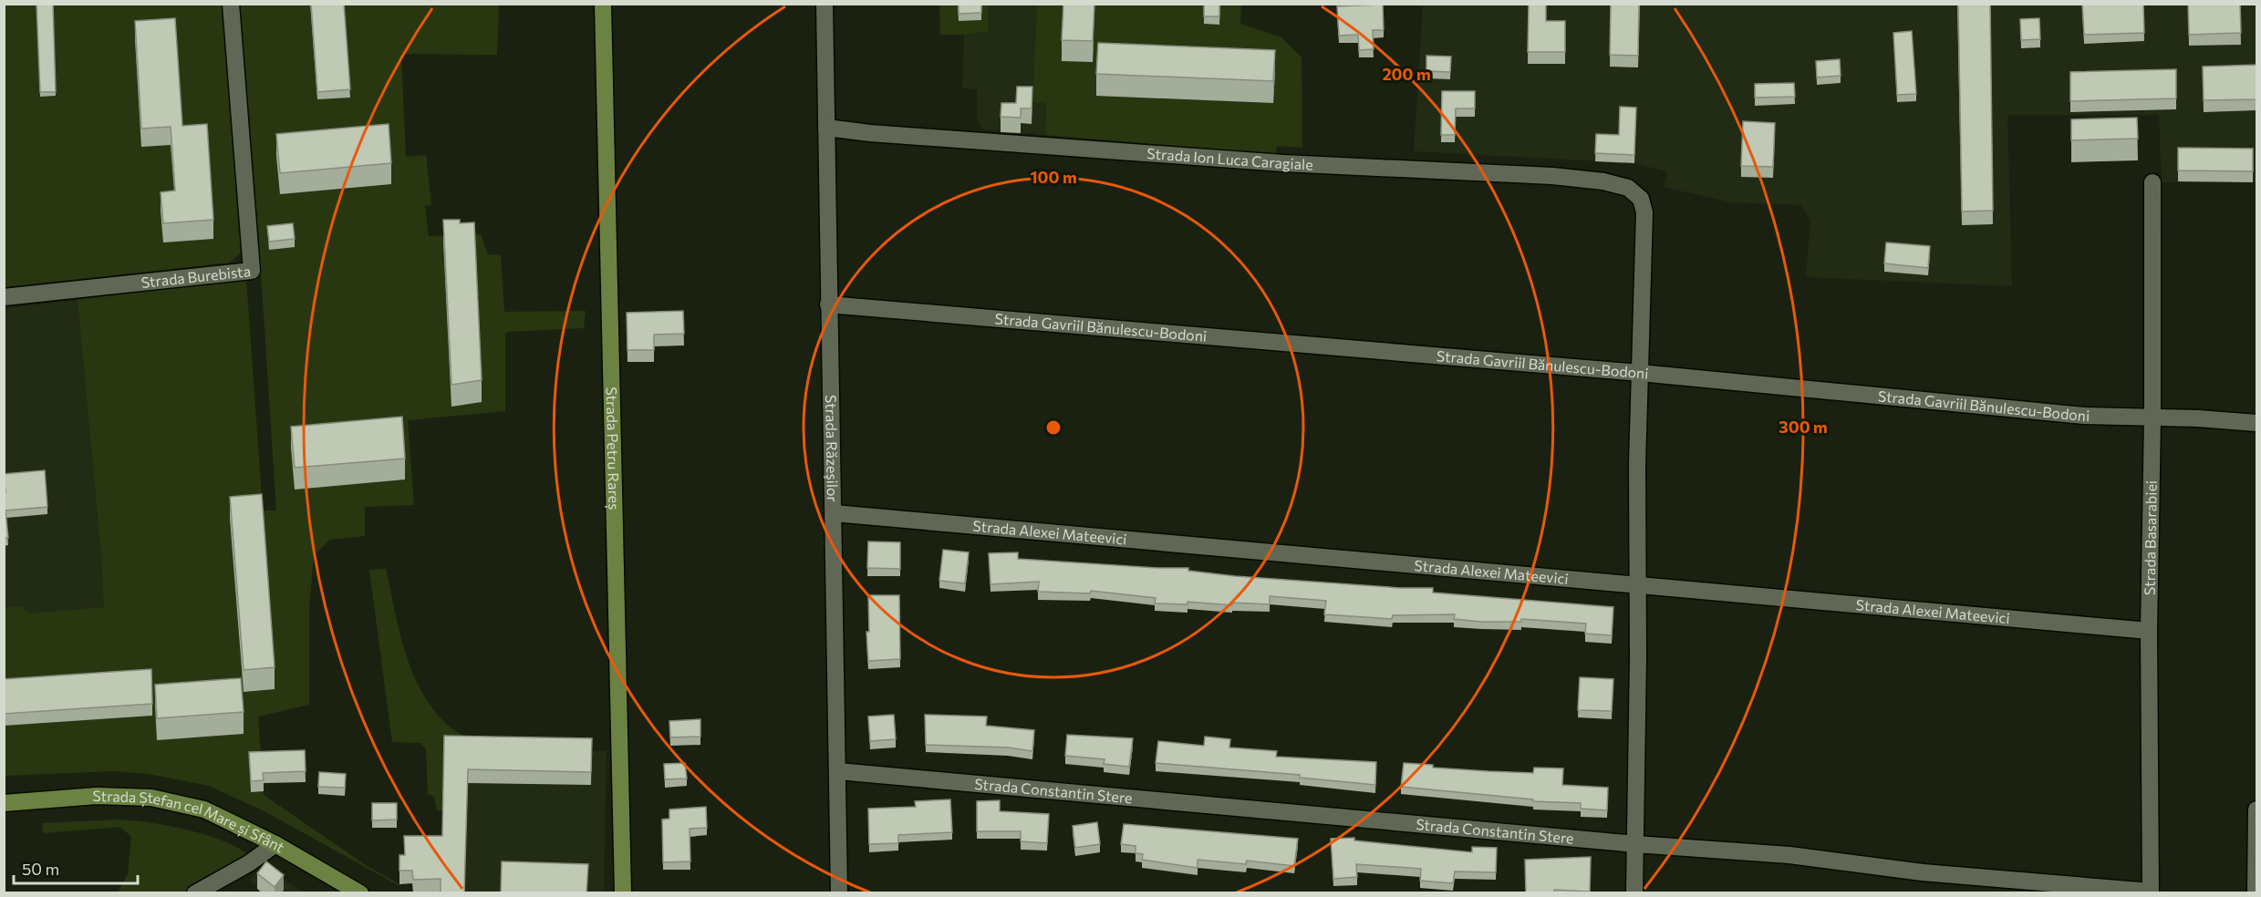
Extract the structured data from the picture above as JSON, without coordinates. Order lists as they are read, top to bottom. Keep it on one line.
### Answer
{"streets":{"main road":["Strada Petru Rareș","Strada Ștefan cel Mare și Sfânt"],"street":["Strada Ion Luca Caragiale","Strada Burebista","Strada Gavriil Bănulescu-Bodoni","Strada Răzeşilor","Strada Alexei Mateevici","Strada Basarabiei","Strada Constantin Stere"]},"crossings":[["Strada Ion Luca Caragiale","Strada Gavriil Bănulescu-Bodoni"],["Strada Ion Luca Caragiale","Strada Răzeşilor"],["Strada Gavriil Bănulescu-Bodoni","Strada Răzeşilor"],["Strada Gavriil Bănulescu-Bodoni","Strada Basarabiei"],["Strada Răzeşilor","Strada Alexei Mateevici"],["Strada Răzeşilor","Strada Constantin Stere"],["Strada Alexei Mateevici","Strada Basarabiei"],["Strada Basarabiei","Strada Constantin Stere"]],"scale_bar":"50 m","rings":["200 m","100 m","300 m"]}
